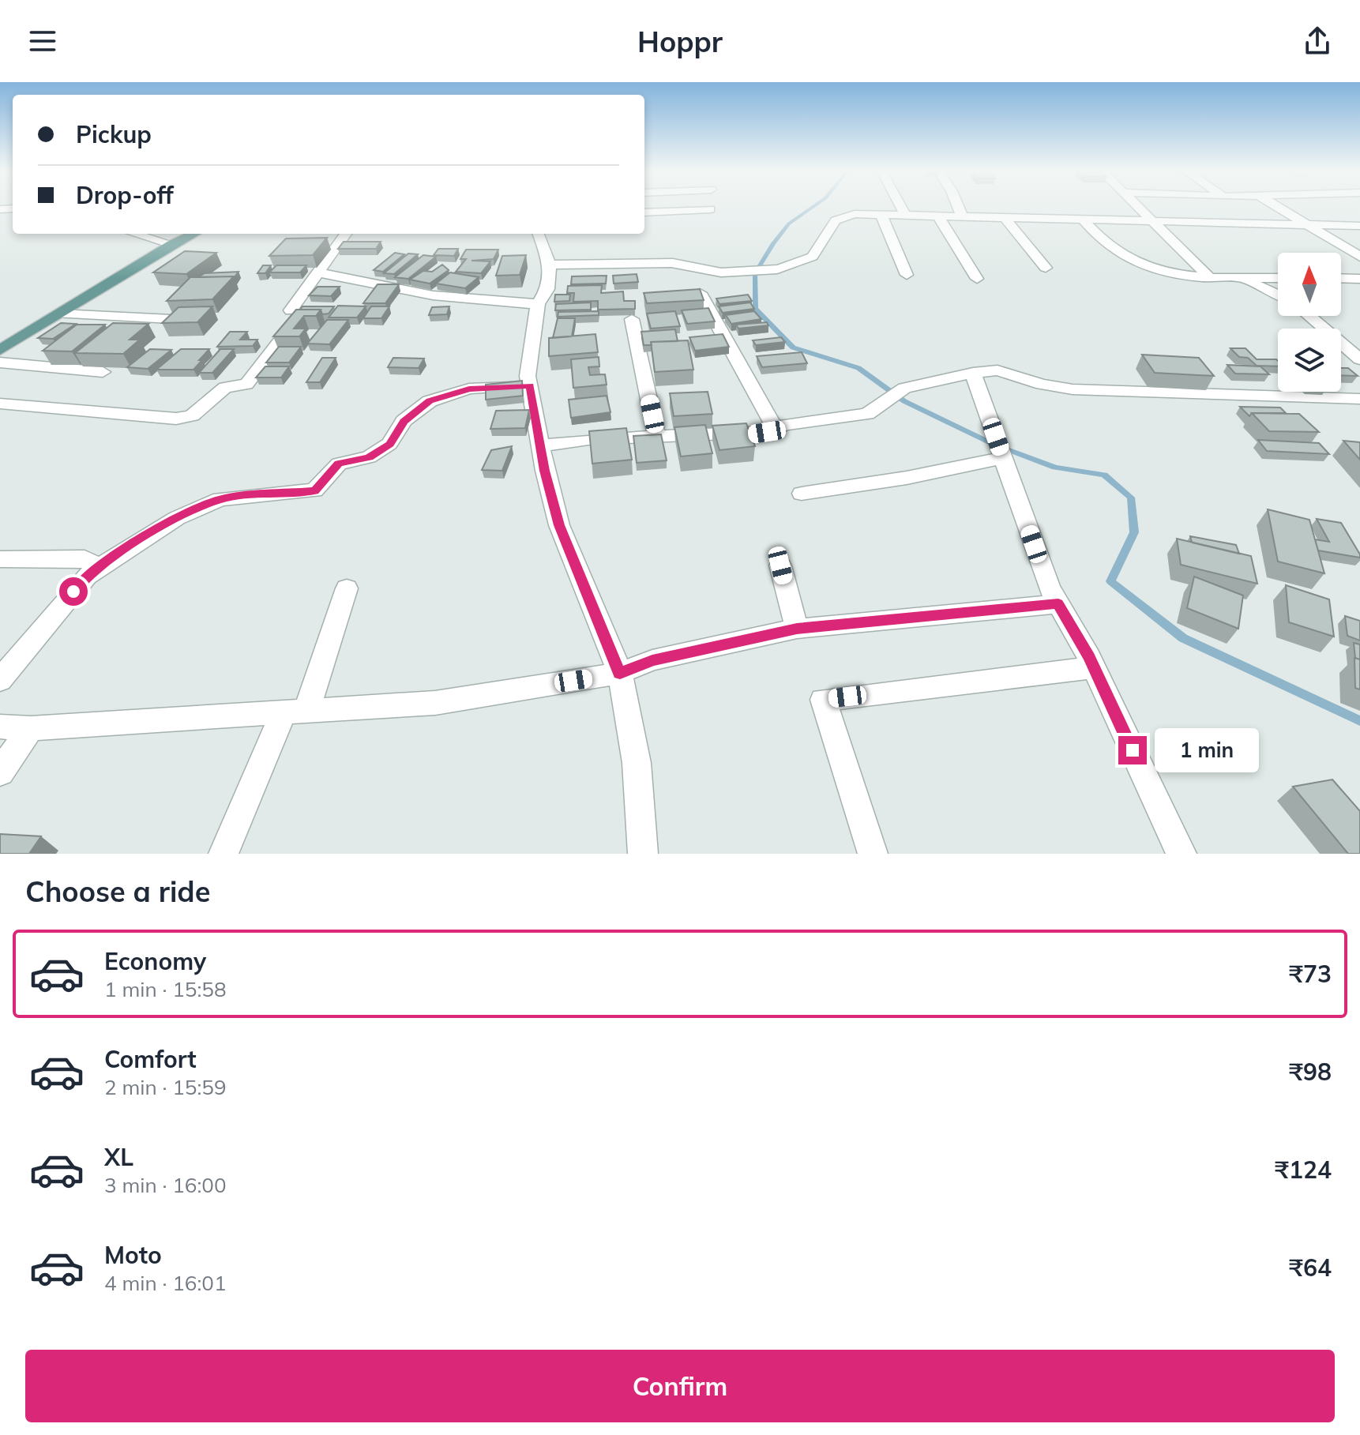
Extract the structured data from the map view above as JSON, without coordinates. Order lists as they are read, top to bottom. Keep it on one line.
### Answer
{"north":"top","page":{"header":"Hoppr","banner":["Pickup","Drop-off"],"bubble":"1 min","heading":"Choose a ride","list":[{"name":"Economy","note":"1 min · 15:58","value":"₹73"},{"name":"Comfort","note":"2 min · 15:59","value":"₹98"},{"name":"XL","note":"3 min · 16:00","value":"₹124"},{"name":"Moto","note":"4 min · 16:01","value":"₹64"}],"buttons":"Confirm"}}
